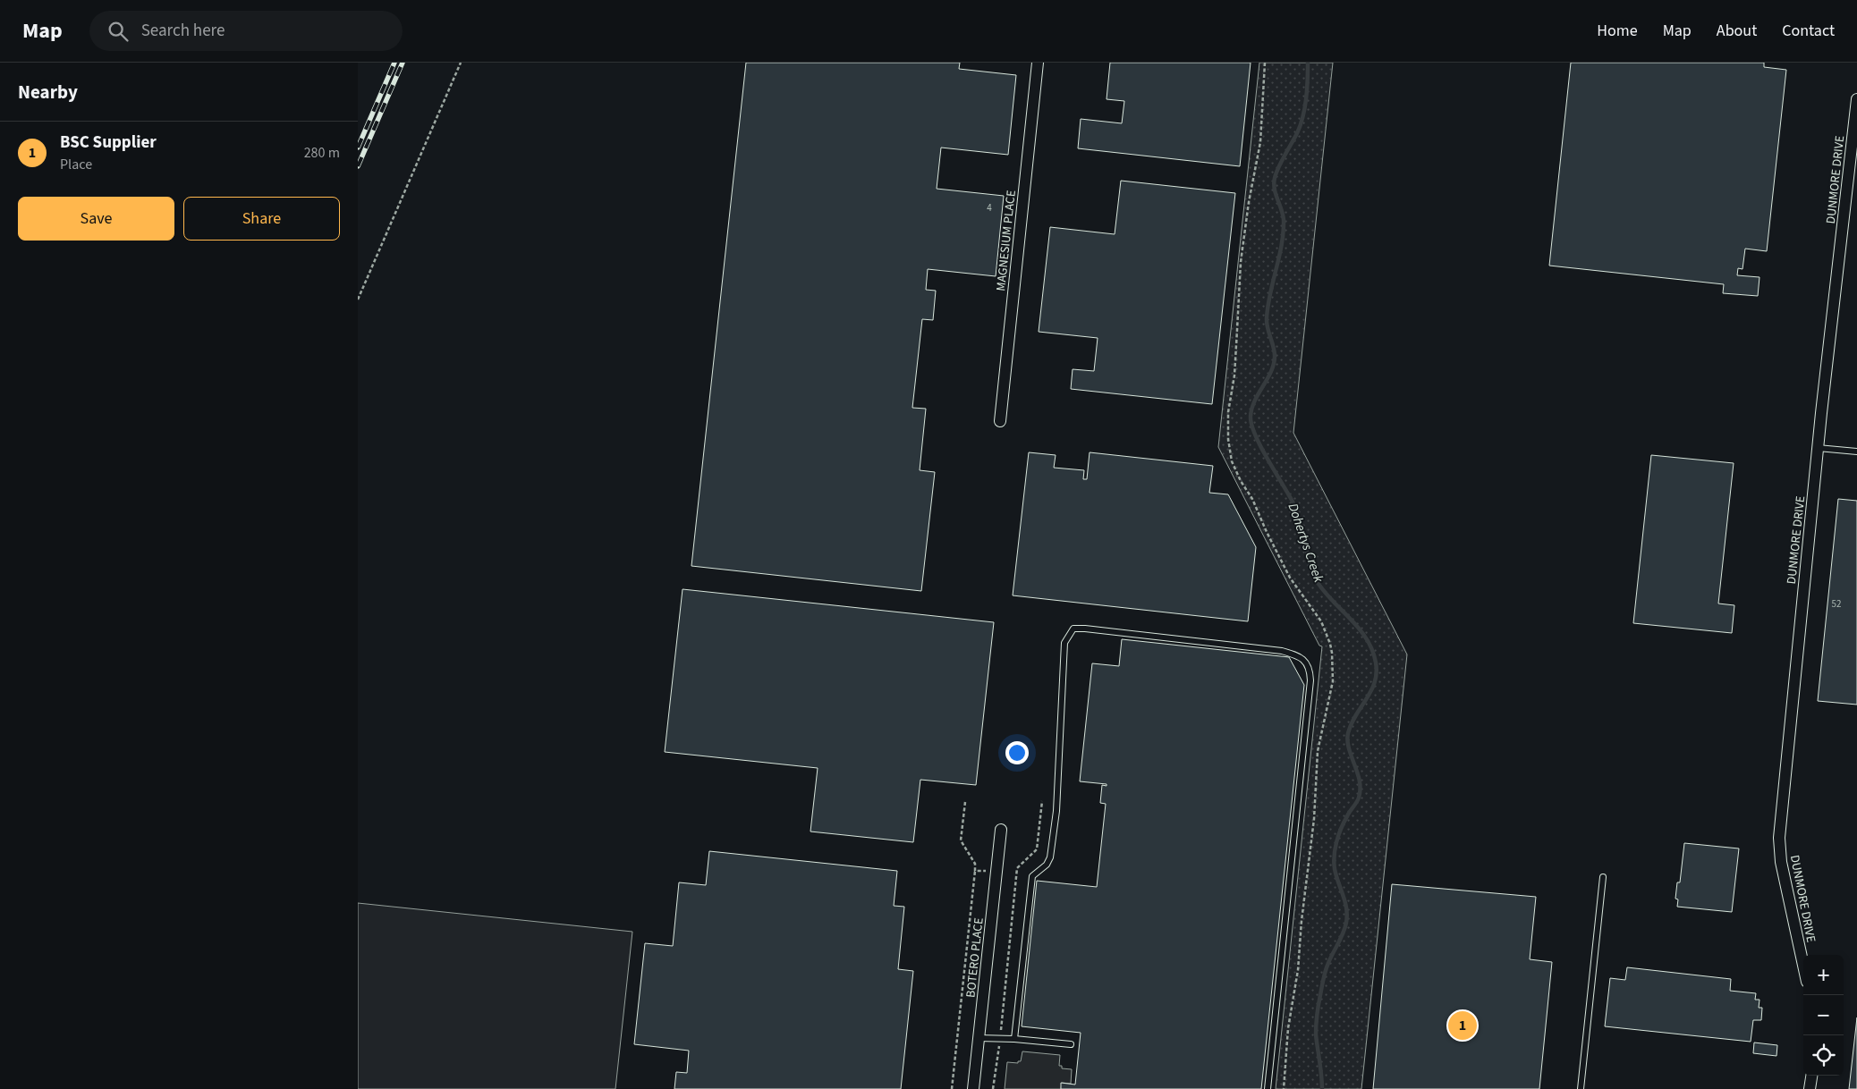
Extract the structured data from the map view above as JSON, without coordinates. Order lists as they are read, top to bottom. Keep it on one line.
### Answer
{"streets":{"street":["DUNMORE DRIVE","MAGNESIUM PLACE","BOTERO PLACE"]},"water":["Dohertys Creek"],"house_numbers":["4","52"],"page":{"header":"Map","search":"Search here","nav":["Home","Map","About","Contact"],"heading":"Nearby","list":[{"mark":"1","name":"BSC Supplier","note":"Place","value":"280 m"}],"buttons":["Save","Share"],"map_buttons":["+","−"],"pins":"1"}}
